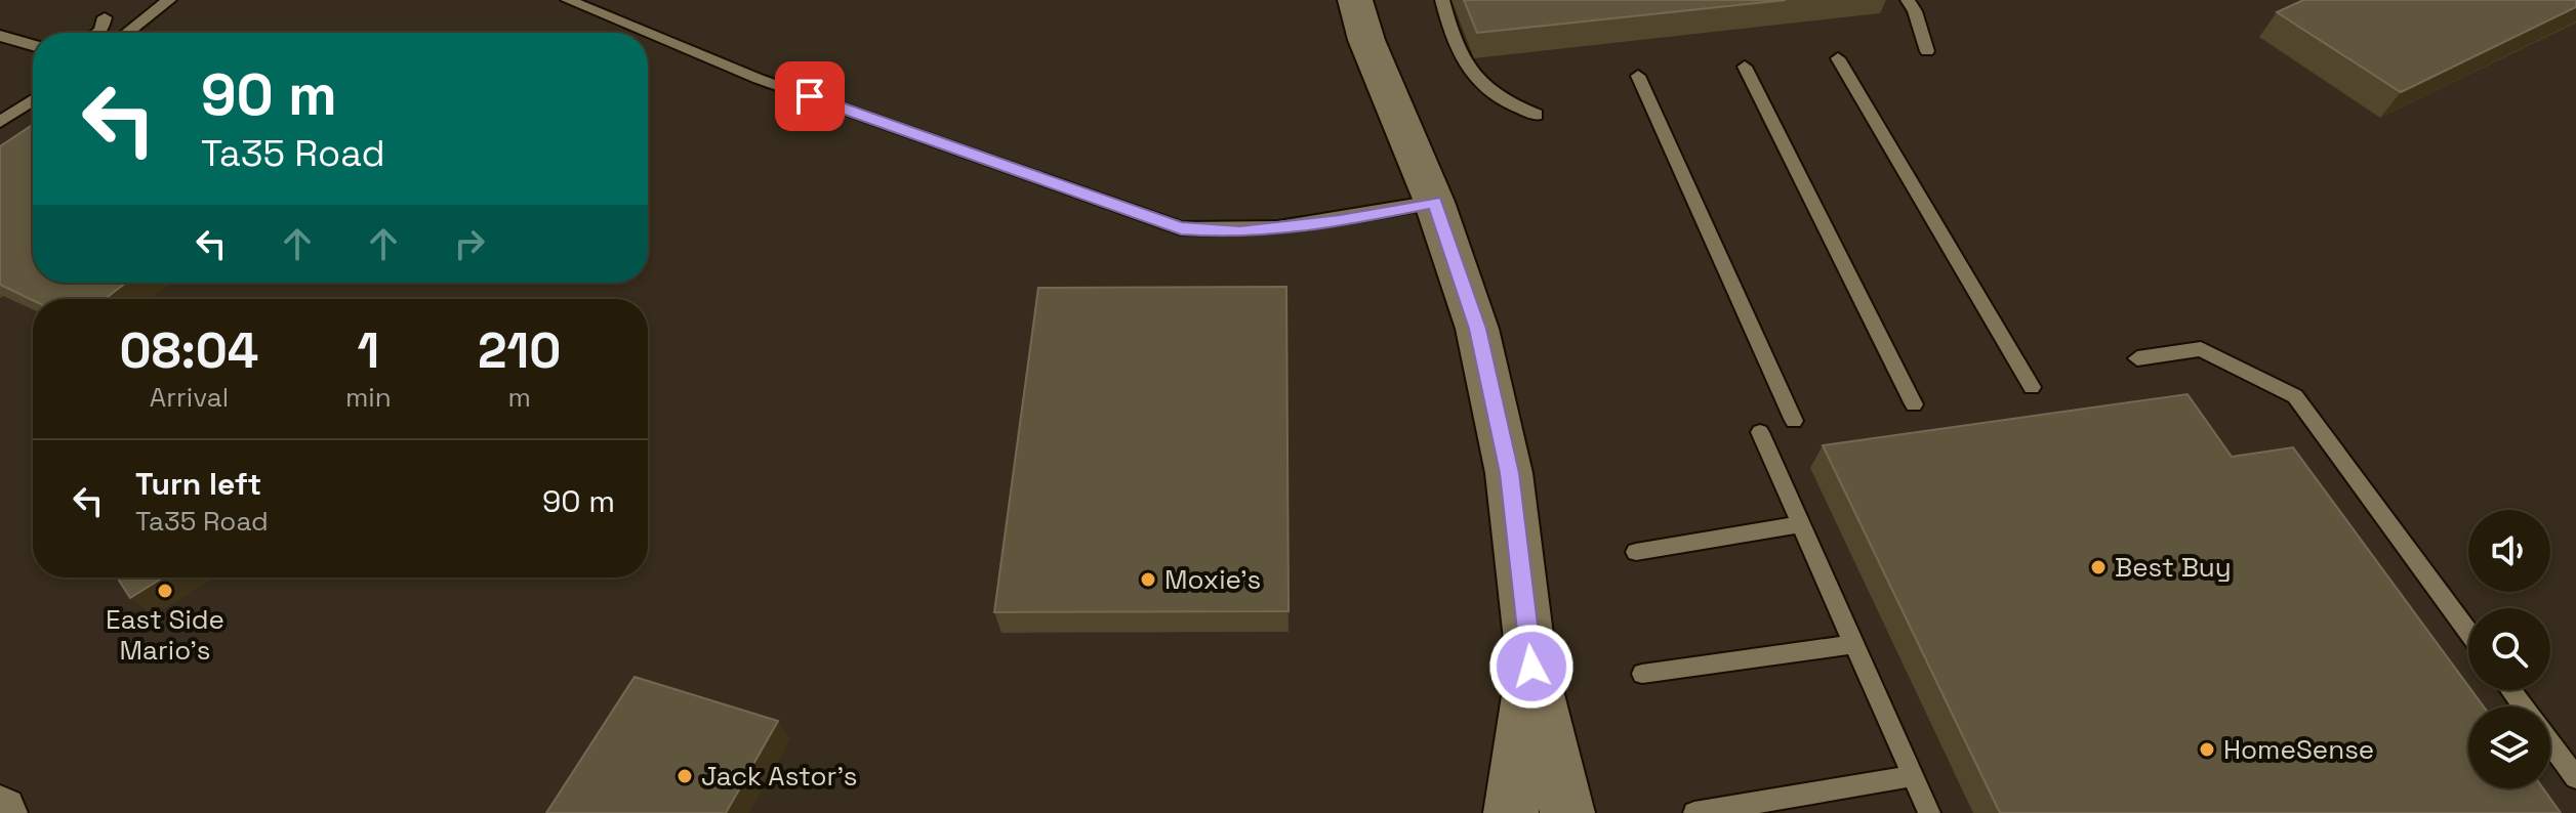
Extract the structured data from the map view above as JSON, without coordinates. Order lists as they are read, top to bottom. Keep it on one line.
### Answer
{"places":["Best Buy","Moxie's","East Side Mario's","HomeSense","Jack Astor's"],"page":{"turn":["90 m","Ta35 Road"],"eta":["08:04","Arrival","1","min","210","m"],"list":[{"name":"Turn left","note":"Ta35 Road","value":"90 m"}]}}
